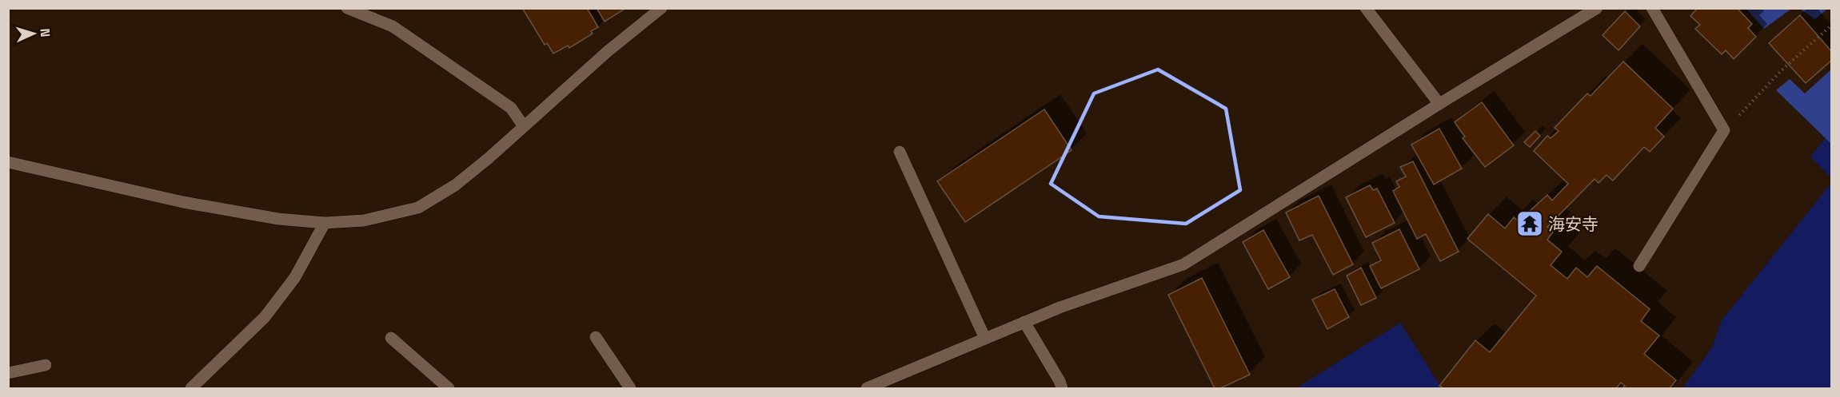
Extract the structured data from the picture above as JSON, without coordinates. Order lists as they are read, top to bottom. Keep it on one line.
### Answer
{"places":{"temple":["海安寺"]},"north":"right"}
